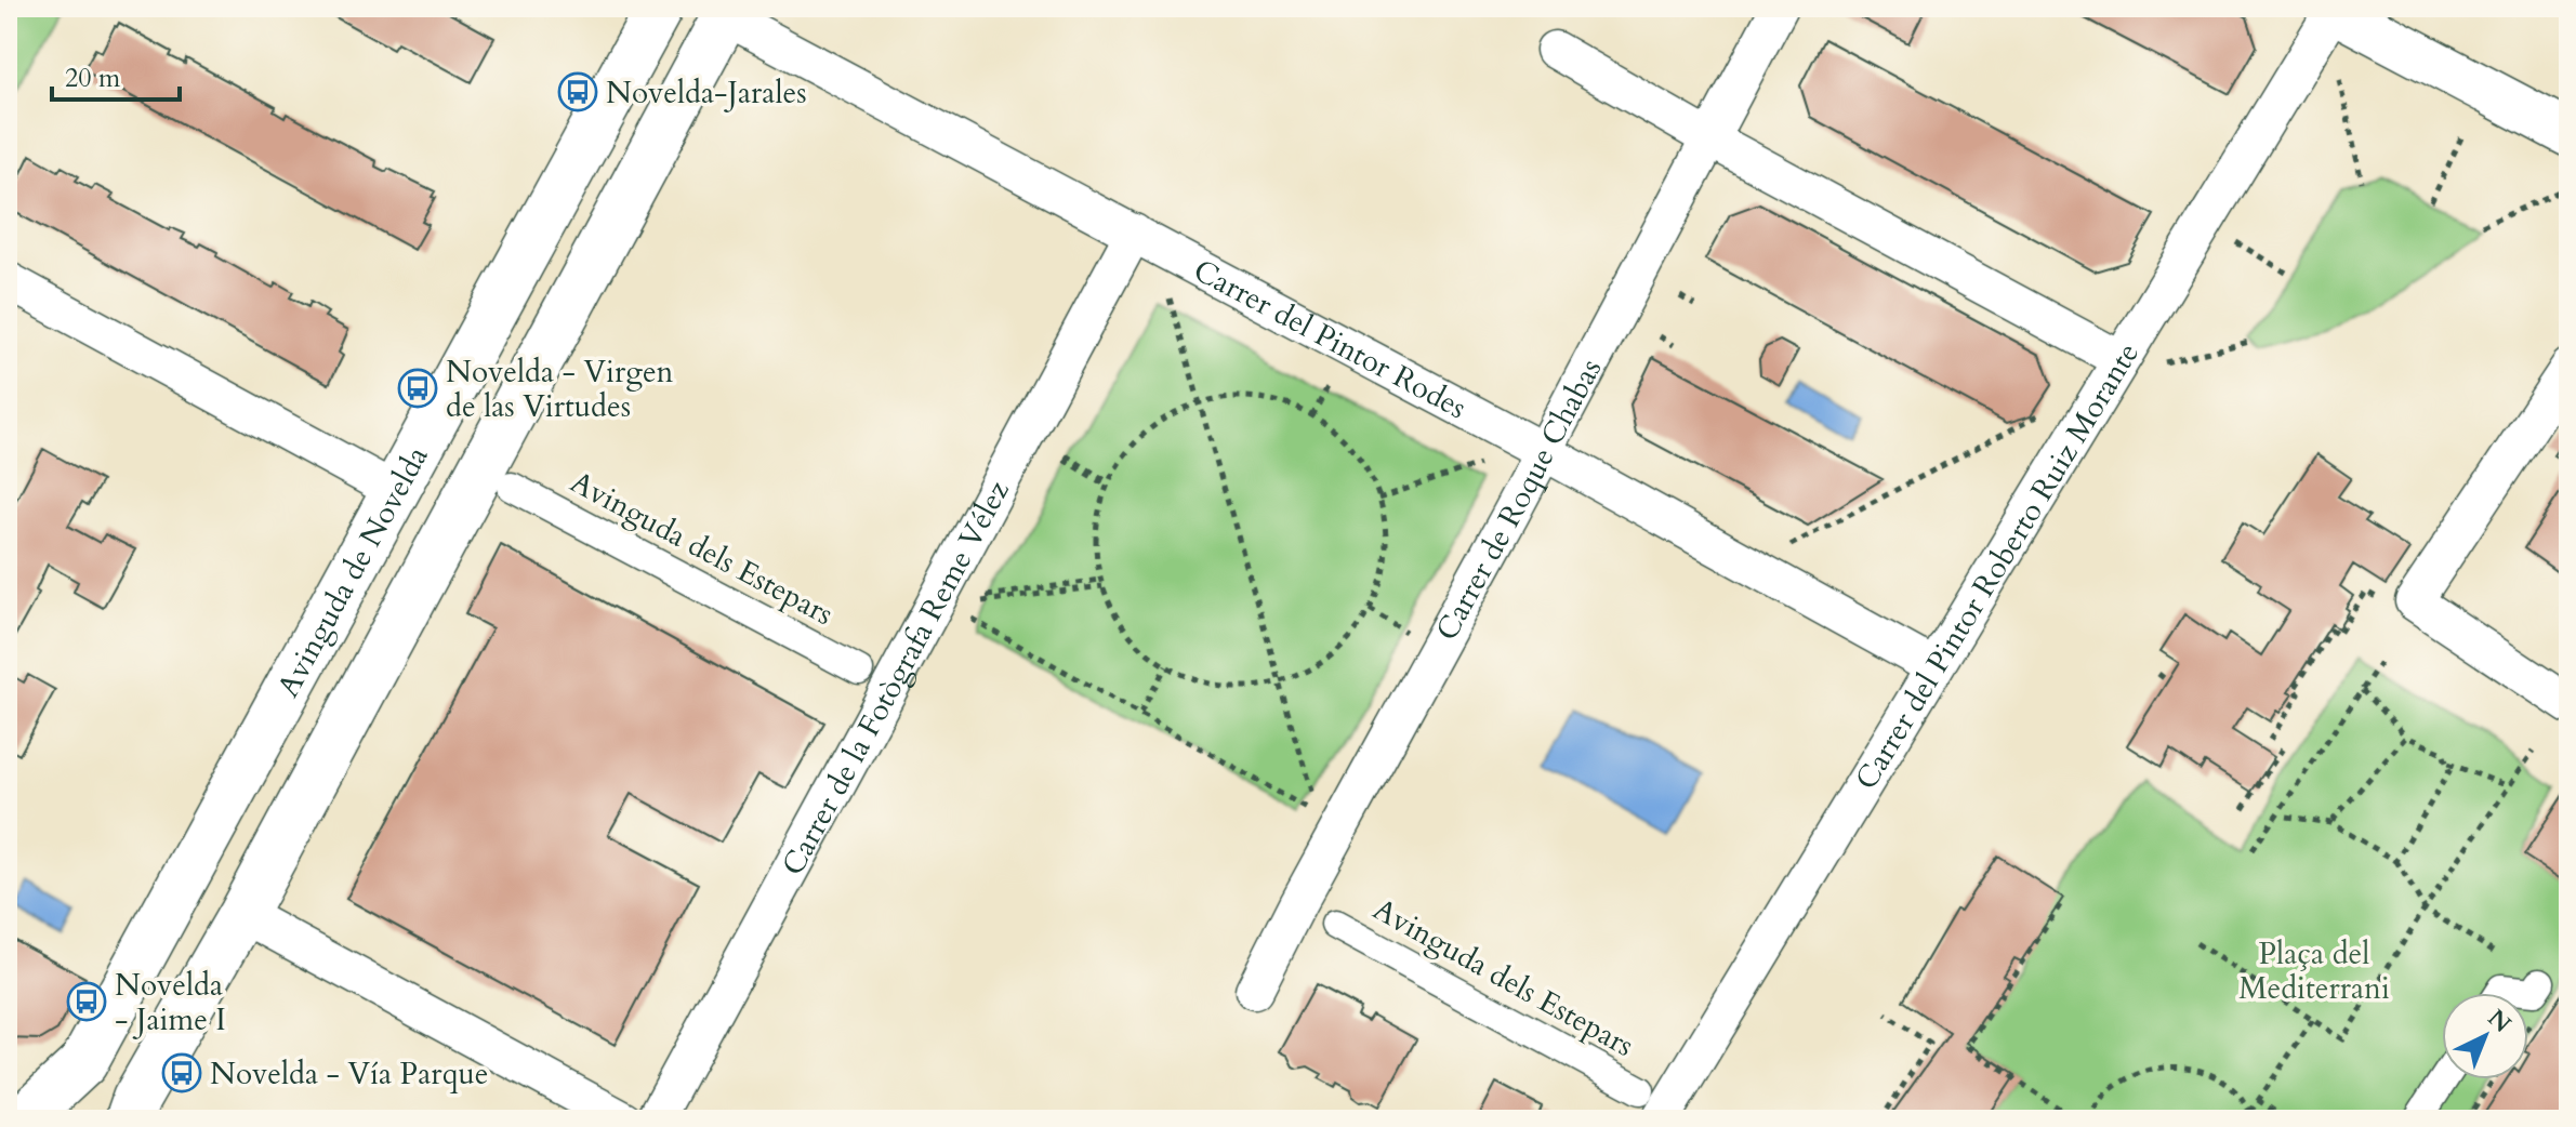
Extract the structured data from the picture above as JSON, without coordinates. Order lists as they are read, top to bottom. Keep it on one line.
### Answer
{"streets":{"main road":["Avinguda de Novelda"],"street":["Carrer del Pintor Rodes","Carrer de Roque Chabas","Avinguda dels Estepars","Carrer del Pintor Roberto Ruiz Morante","Carrer de la Fotògrafa Reme Vélez"]},"crossings":[["Carrer del Pintor Rodes","Carrer de Roque Chabas"],["Carrer del Pintor Rodes","Carrer del Pintor Roberto Ruiz Morante"],["Carrer del Pintor Rodes","Avinguda de Novelda"],["Carrer del Pintor Rodes","Carrer de la Fotògrafa Reme Vélez"],["Avinguda dels Estepars","Carrer del Pintor Roberto Ruiz Morante"]],"parks":["Plaça del Mediterrani"],"places":{"bus stop":["Novelda-Jarales","Novelda - Virgen de las Virtudes","Novelda - Jaime I","Novelda - Vía Parque"]},"scale_bar":"20 m","north":"top right"}
